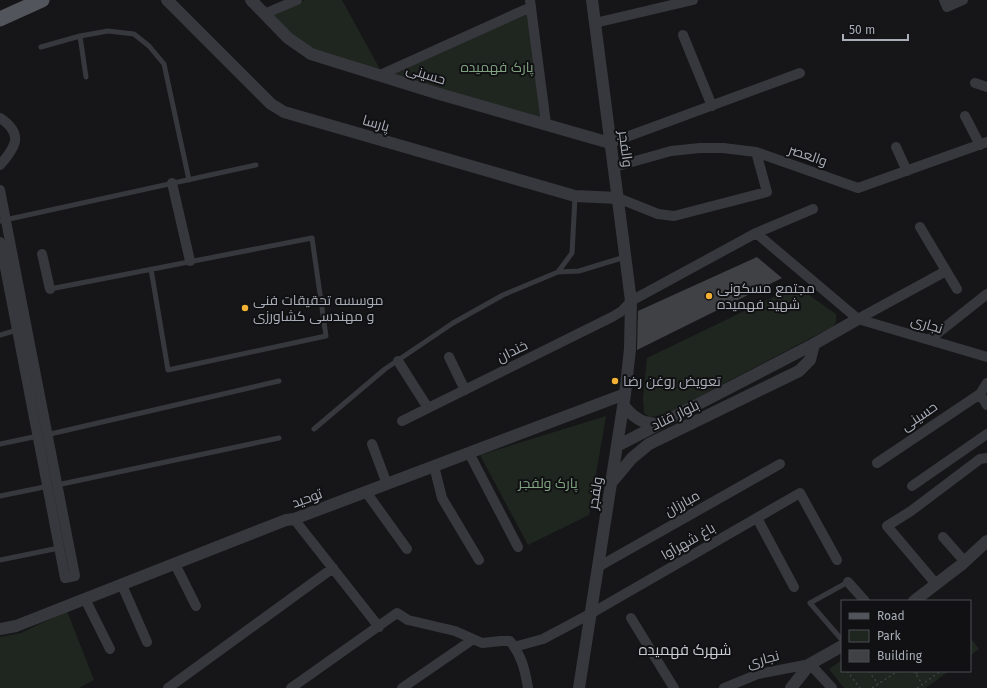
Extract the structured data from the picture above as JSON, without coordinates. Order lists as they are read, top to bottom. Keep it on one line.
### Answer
{"streets":{"street":["حسینی","پارسا","والفجر","والعصر","نجاری","خندان","بلوار قناد","ولفجر","توحید","مبارزان","باغ شهرآوا"]},"crossings":[["حسینی","والفجر"],["پارسا","والفجر"],["والفجر","والعصر"],["والفجر","خندان"],["والفجر","ولفجر"],["نجاری","بلوار قناد"],["خندان","ولفجر"],["بلوار قناد","ولفجر"],["ولفجر","توحید"],["ولفجر","مبارزان"],["ولفجر","باغ شهرآوا"]],"districts":["شهرک فهمیده"],"parks":["پارک فهمیده","پارک ولفجر"],"places":["مجتمع مسکونی شهید فهمیده","موسسه تحقیقات فنی و مهندسی کشاورزی","تعویض روغن رضا"],"legend":["Road","Park","Building"],"scale_bar":"50 m"}
